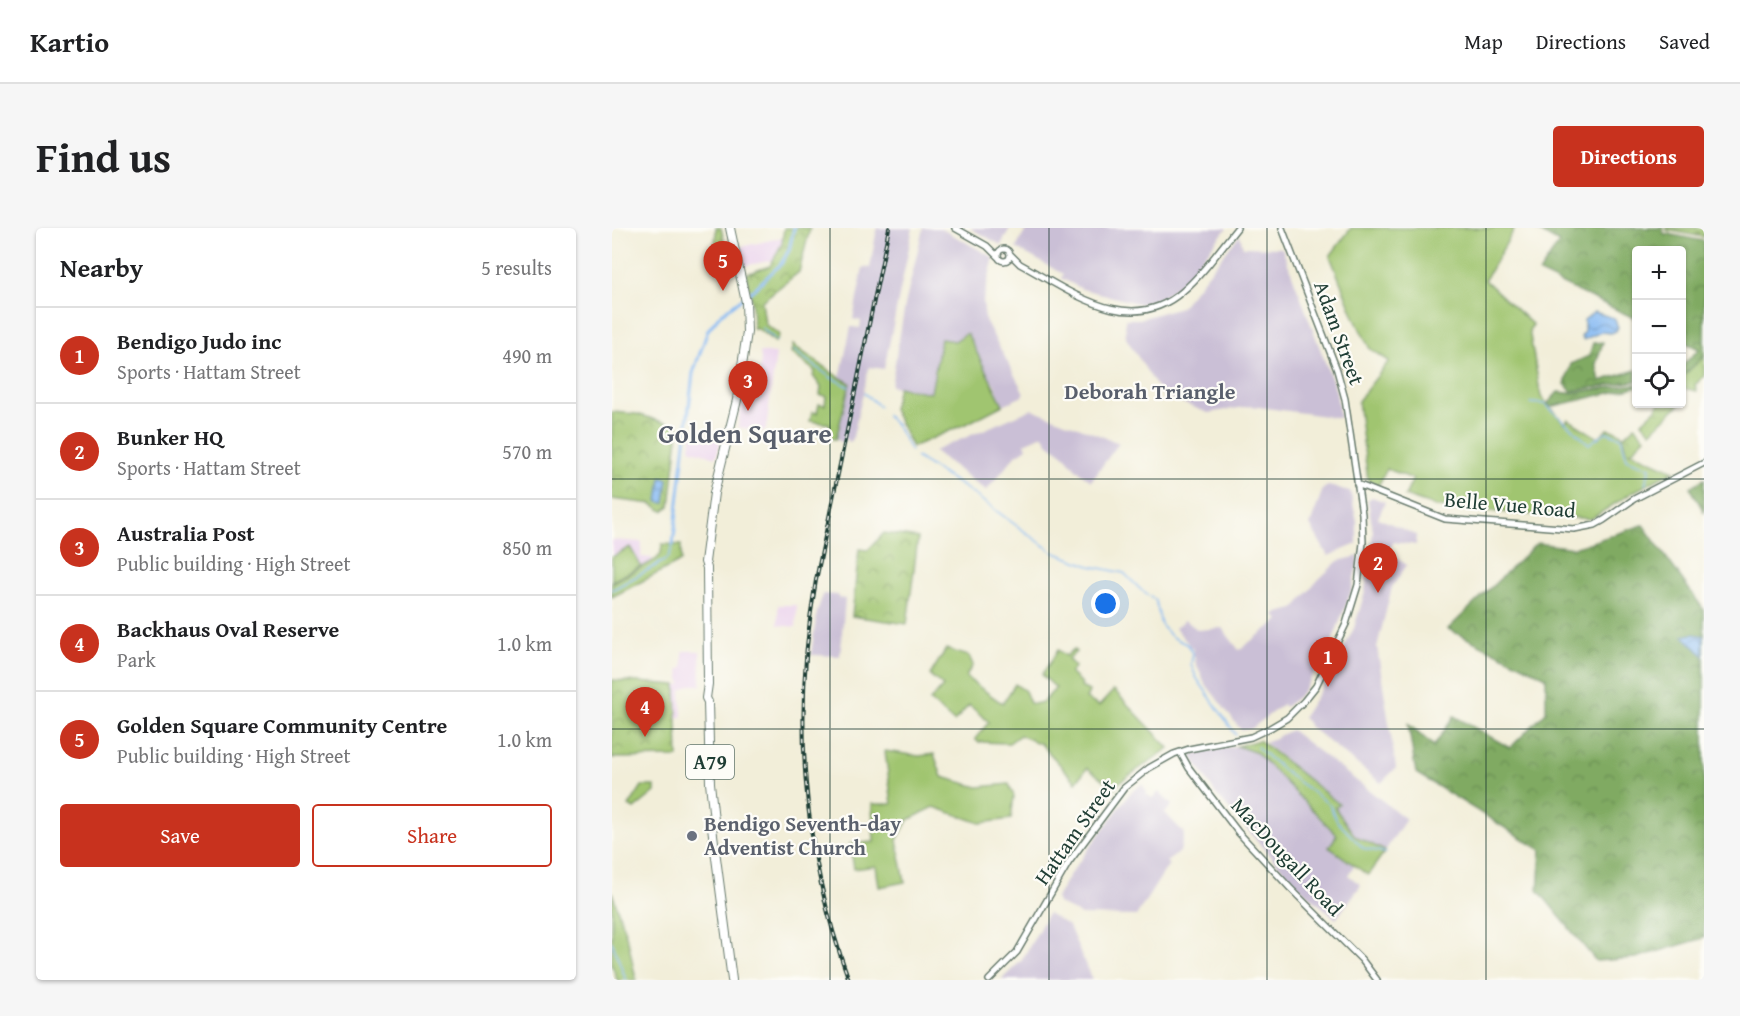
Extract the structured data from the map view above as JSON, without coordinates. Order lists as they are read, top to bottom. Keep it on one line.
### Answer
{"streets":{"highway":["A79"],"street":["Adam Street","Belle Vue Road","Hattam Street","MacDougall Road"]},"crossings":[["Adam Street","Belle Vue Road"],["Adam Street","Hattam Street"],["Belle Vue Road","Hattam Street"],["Hattam Street","MacDougall Road"]],"districts":["Deborah Triangle","Golden Square"],"places":["Bendigo Seventh-day Adventist Church"],"page":{"header":"Kartio","nav":["Map","Directions","Saved"],"title":"Find us","buttons":["Directions",["Save","Share"]],"heading":["Nearby","5 results"],"pins":["5","3","2","1","4"],"map_buttons":["+","−"],"list":[{"mark":"1","name":"Bendigo Judo inc","note":"Sports · Hattam Street","value":"490 m"},{"mark":"2","name":"Bunker HQ","note":"Sports · Hattam Street","value":"570 m"},{"mark":"3","name":"Australia Post","note":"Public building · High Street","value":"850 m"},{"mark":"4","name":"Backhaus Oval Reserve","note":"Park","value":"1.0 km"},{"mark":"5","name":"Golden Square Community Centre","note":"Public building · High Street","value":"1.0 km"}]}}
